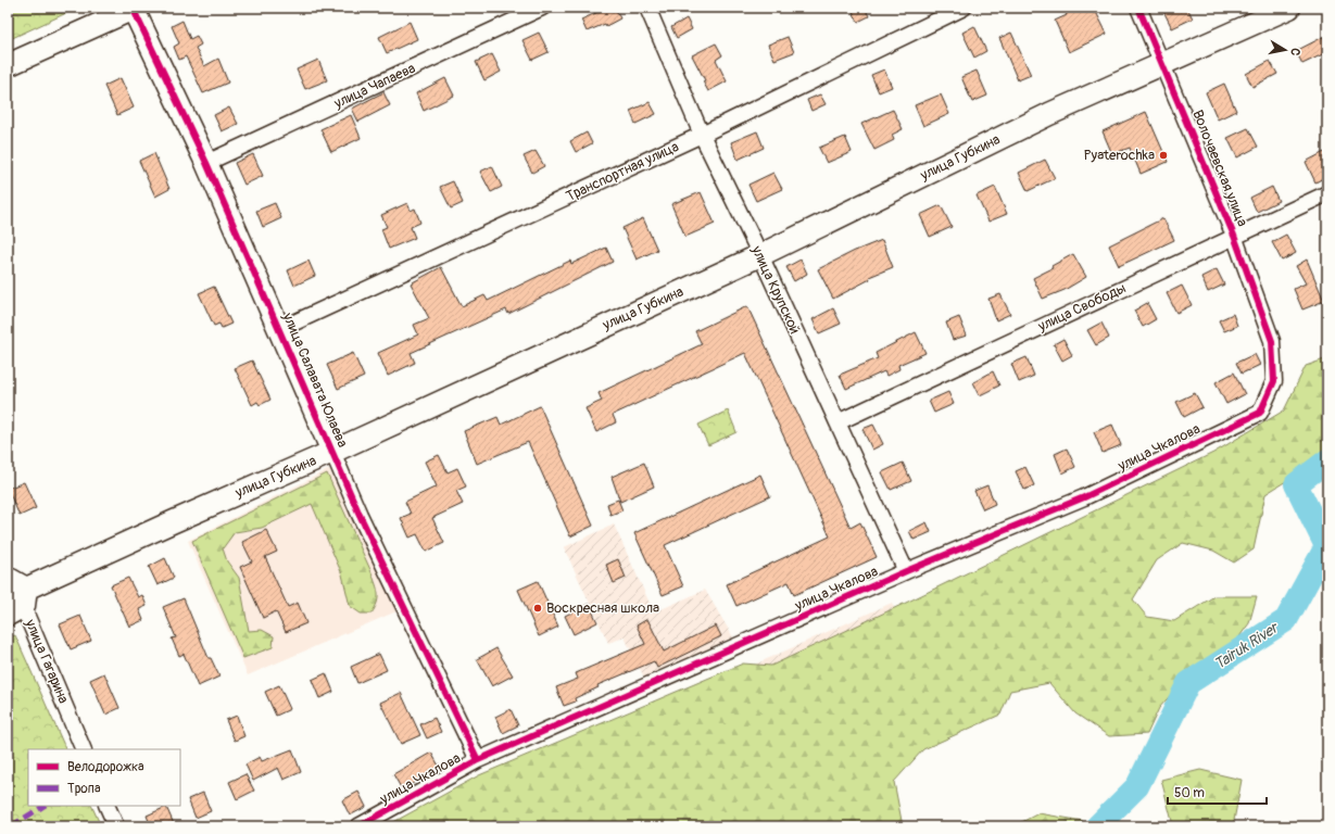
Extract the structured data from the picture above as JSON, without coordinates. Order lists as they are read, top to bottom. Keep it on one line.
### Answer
{"streets":{"main road":["улица Губкина","улица Салавата Юлаева"],"street":["улица Чапаева","Волочаевская улица","Транспортная улица","улица Крупской","улица Свободы","улица Чкалова","улица Гагарина"]},"crossings":[["улица Чапаева","улица Салавата Юлаева"],["улица Губкина","Волочаевская улица"],["улица Губкина","улица Крупской"],["улица Губкина","улица Салавата Юлаева"],["улица Губкина","улица Гагарина"],["Волочаевская улица","улица Свободы"],["Волочаевская улица","улица Чкалова"],["Транспортная улица","улица Крупской"],["Транспортная улица","улица Салавата Юлаева"],["улица Крупской","улица Свободы"],["улица Крупской","улица Чкалова"],["улица Салавата Юлаева","улица Чкалова"]],"water":["Tairuk River"],"places":["Pyaterochka","Воскресная школа"],"legend":["Велодорожка","Тропа"],"scale_bar":"50 m","north":"right"}
